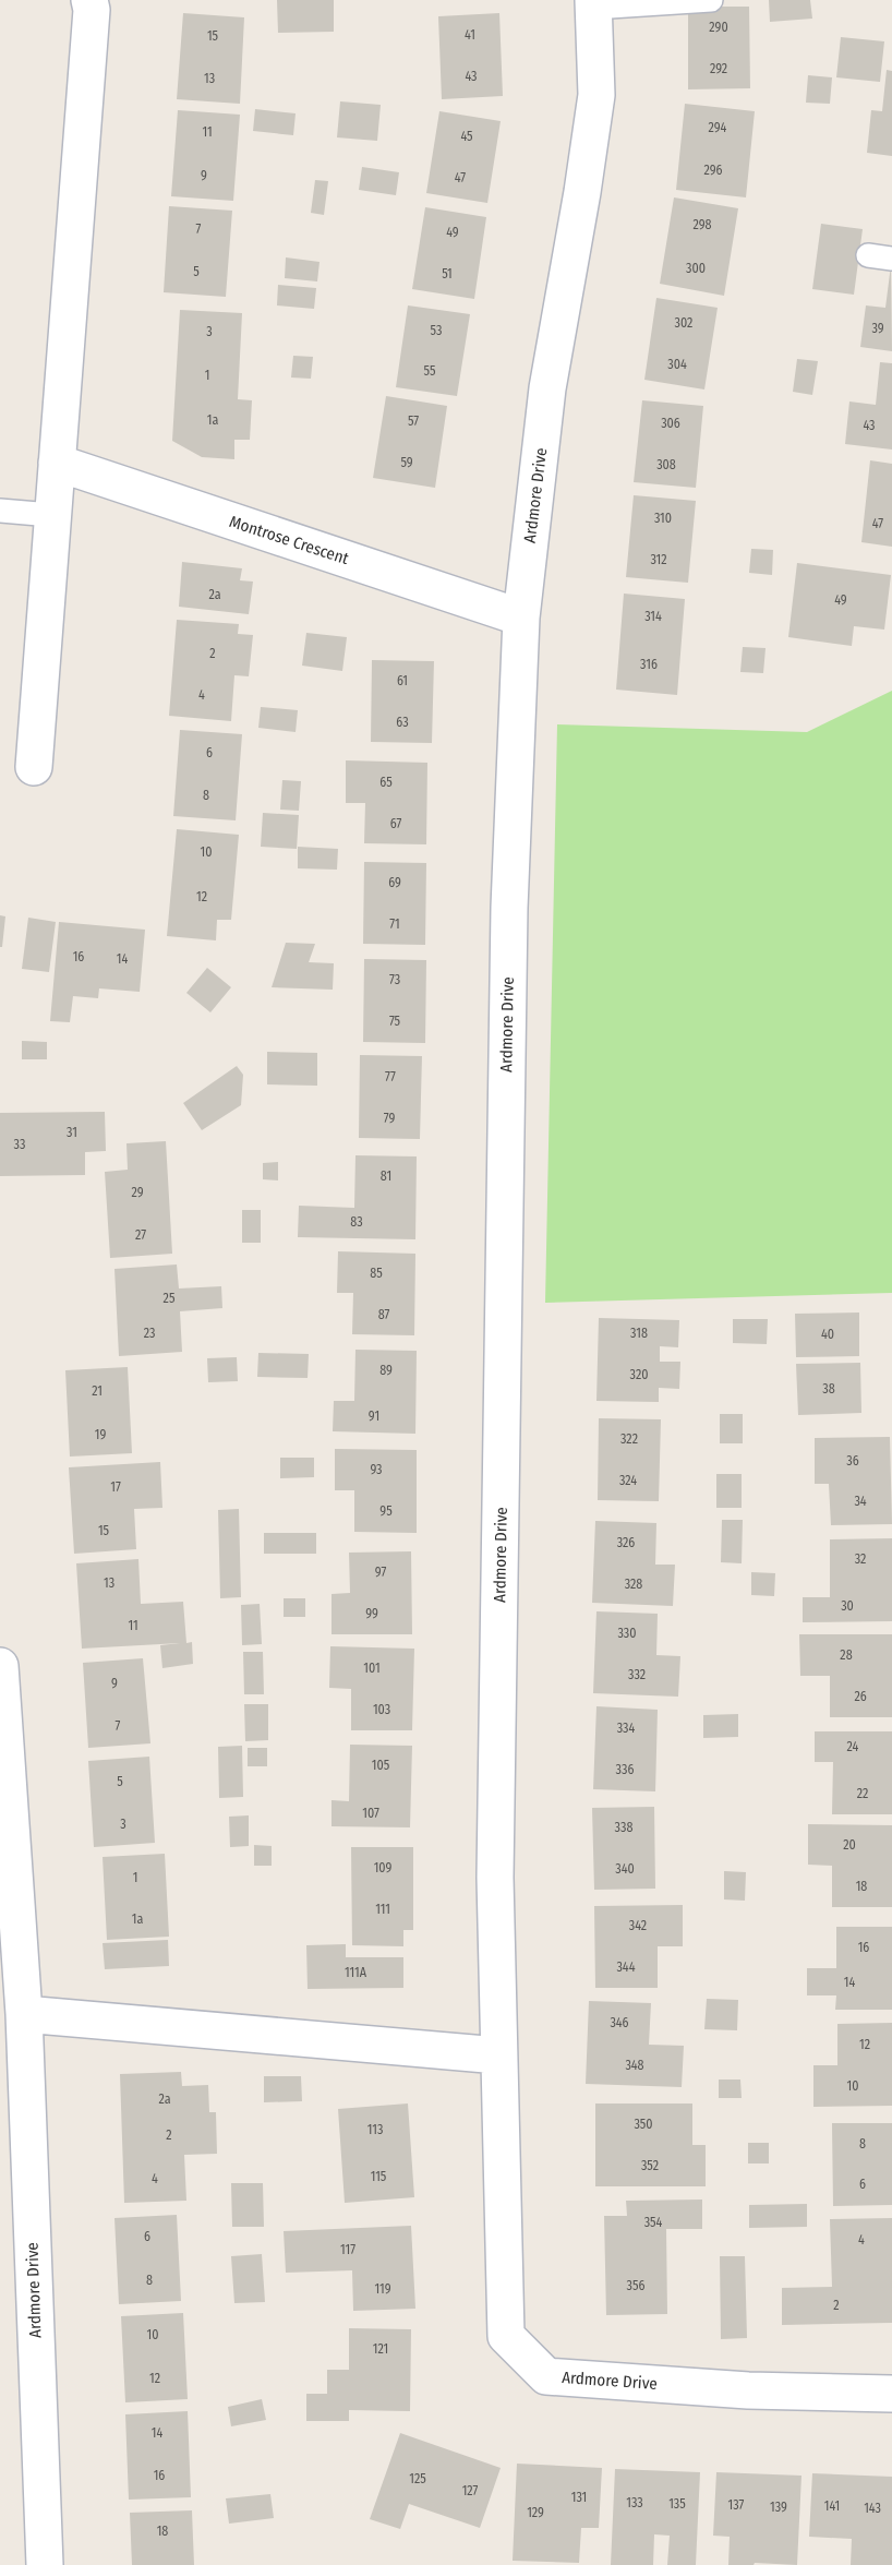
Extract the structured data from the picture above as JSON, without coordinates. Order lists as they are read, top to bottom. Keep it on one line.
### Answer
{"streets":{"street":["Ardmore Drive","Montrose Crescent"]},"crossings":[["Ardmore Drive","Montrose Crescent"]],"house_numbers":["290","41","15","292","43","13","294","11","45","296","9","47","298","7","49","300","5","51","302","39","53","3","304","55","1","1a","57","306","43","59","308","310","47","312","2a","49","314","2","316","61","4","63","6","65","8","67","10","69","12","71","16","14","73","75","77","79","31","33","81","29","83","27","85","25","87","23","318","40","89","320","38","21","91","19","322","36","93","324","17","34","95","15","326","32","97","13","328","30","99","11","330","28","101","332","9","26","103","7","334","24","105","336","5","22","107","3","338","20","109","340","1","18","111","1a","342","16","344","111A","14","346","12","348","10","2a","350","113","2","8","352","115","4","6","354","6","4","117","8","356","119","2","10","121","12","14","16","125","127","131","133","135","137","141","139","143","129","18"]}
